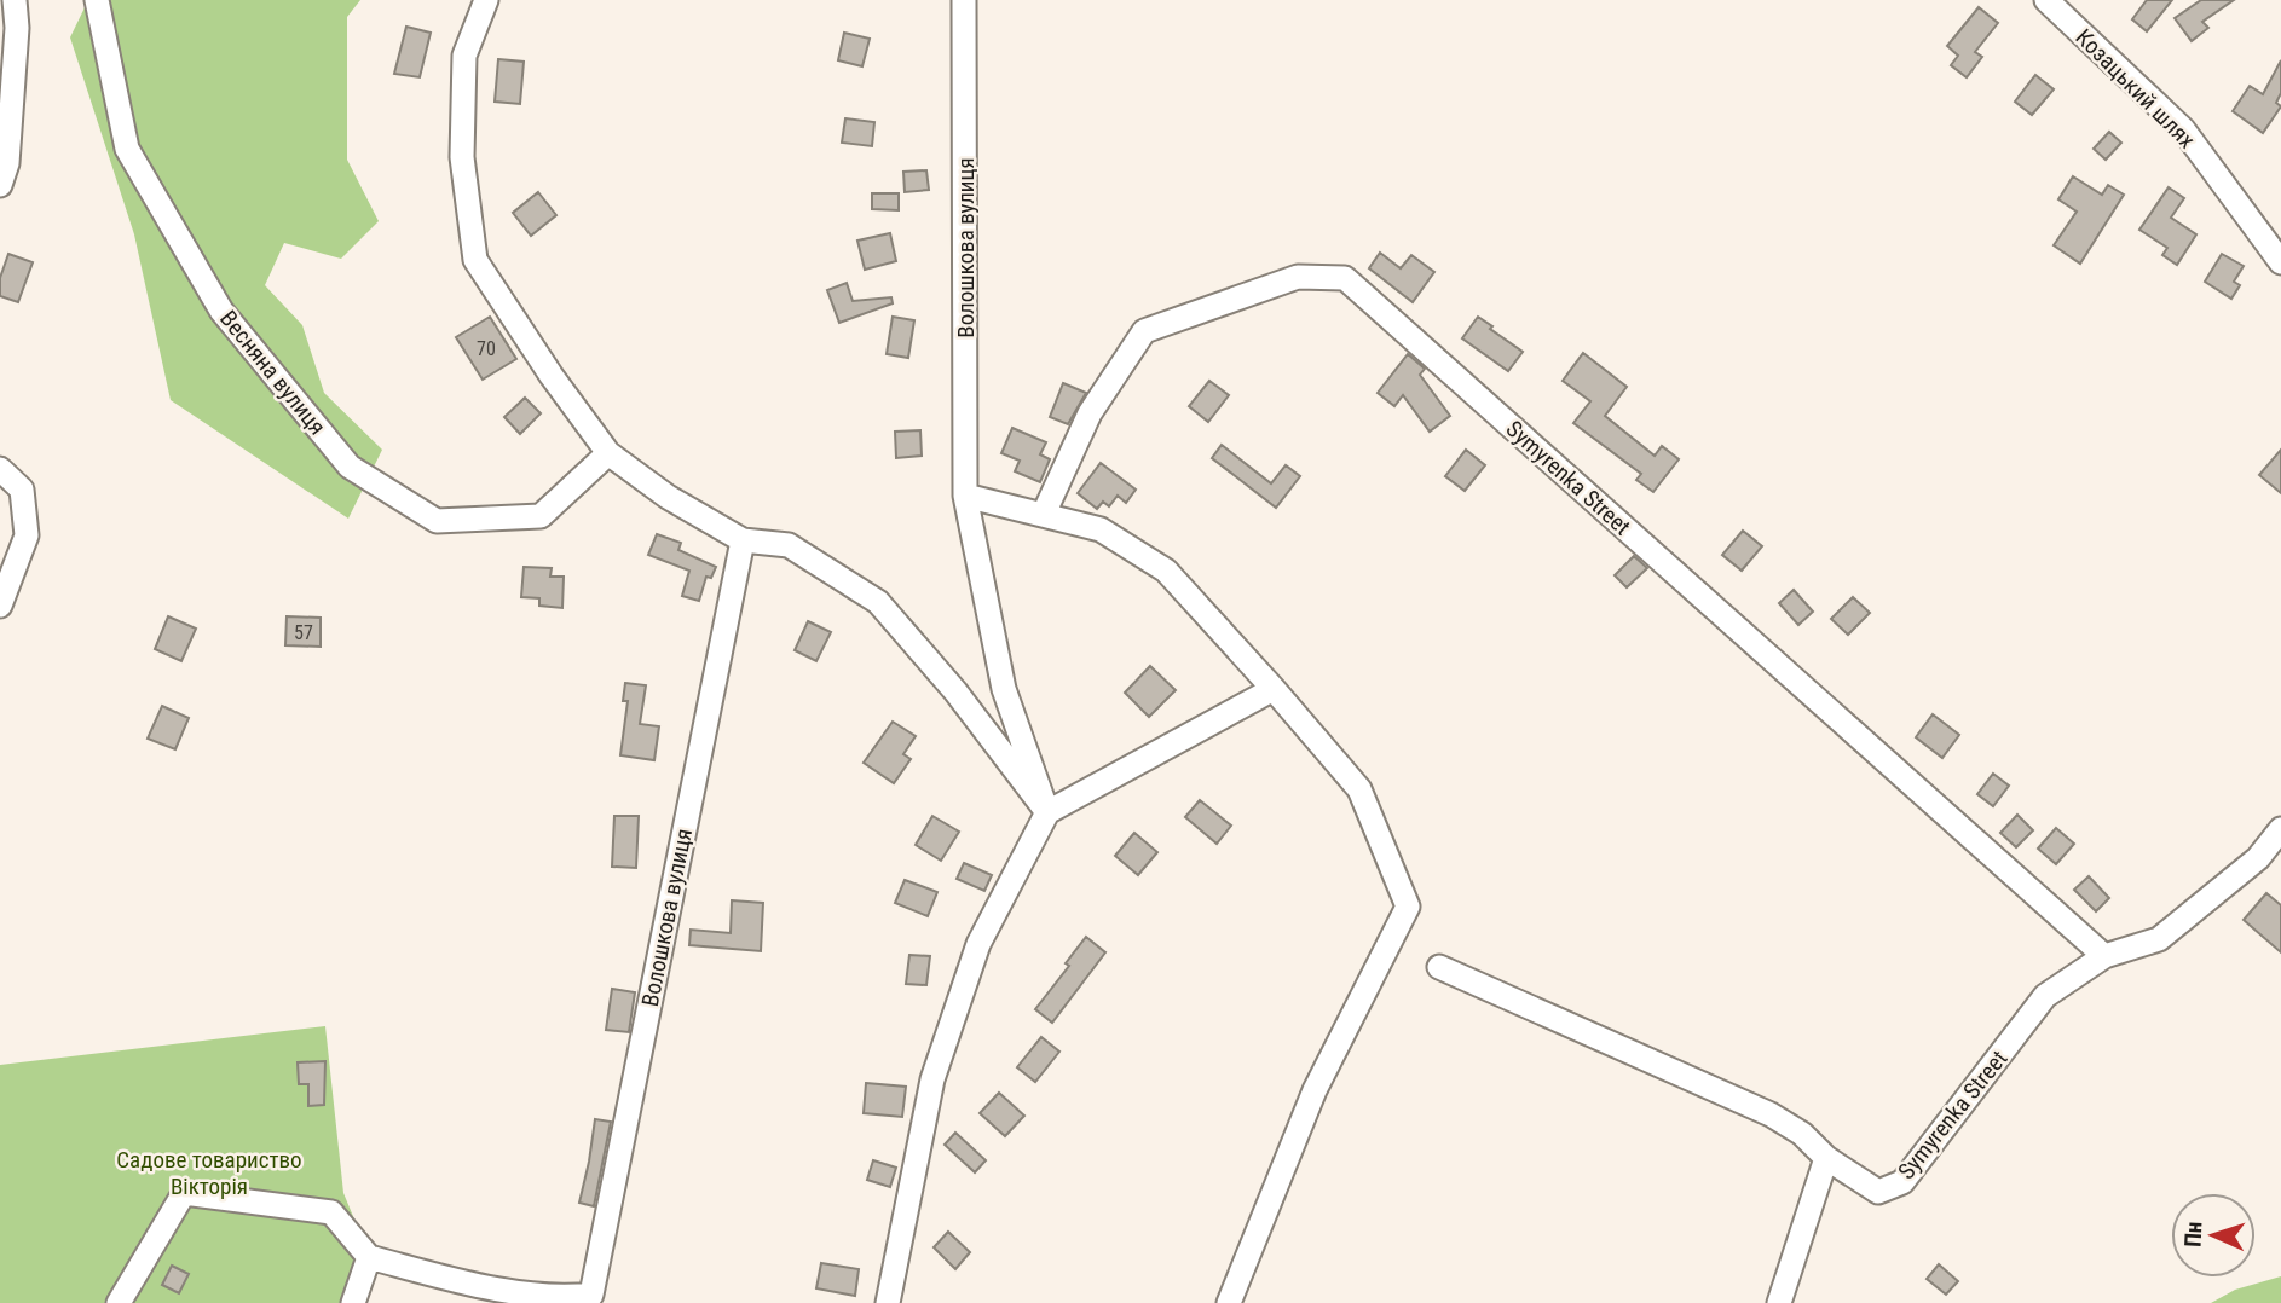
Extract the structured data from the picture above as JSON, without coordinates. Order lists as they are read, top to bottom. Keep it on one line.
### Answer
{"streets":{"street":["Козацький шлях","Волошкова вулиця","Весняна вулиця","Symyrenka Street"]},"parks":["Садове товариство Вікторія"],"house_numbers":["70","57"],"north":"left"}
